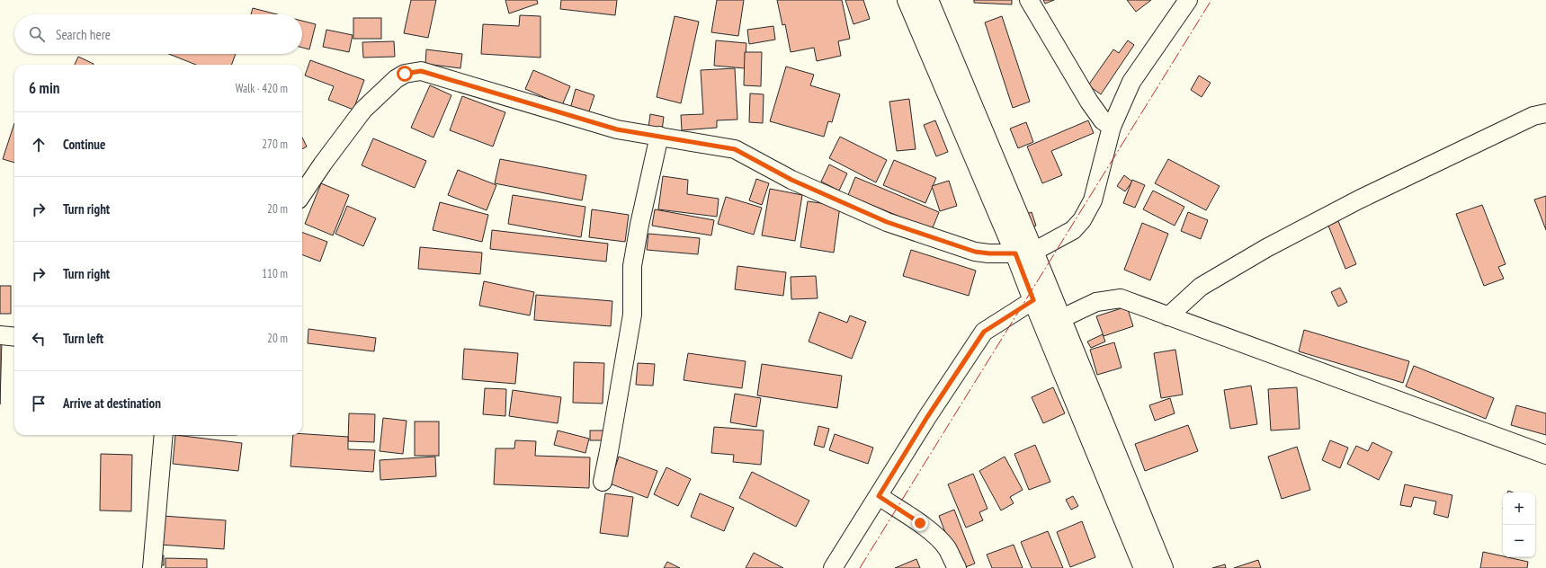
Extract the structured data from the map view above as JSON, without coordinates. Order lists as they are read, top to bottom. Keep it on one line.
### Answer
{"page":{"search":"Search here","heading":["6 min","Walk · 420 m"],"list":[["Continue","270 m"],["Turn right","20 m"],["Turn right","110 m"],["Turn left","20 m"],"Arrive at destination"],"map_buttons":["+","−"]}}
